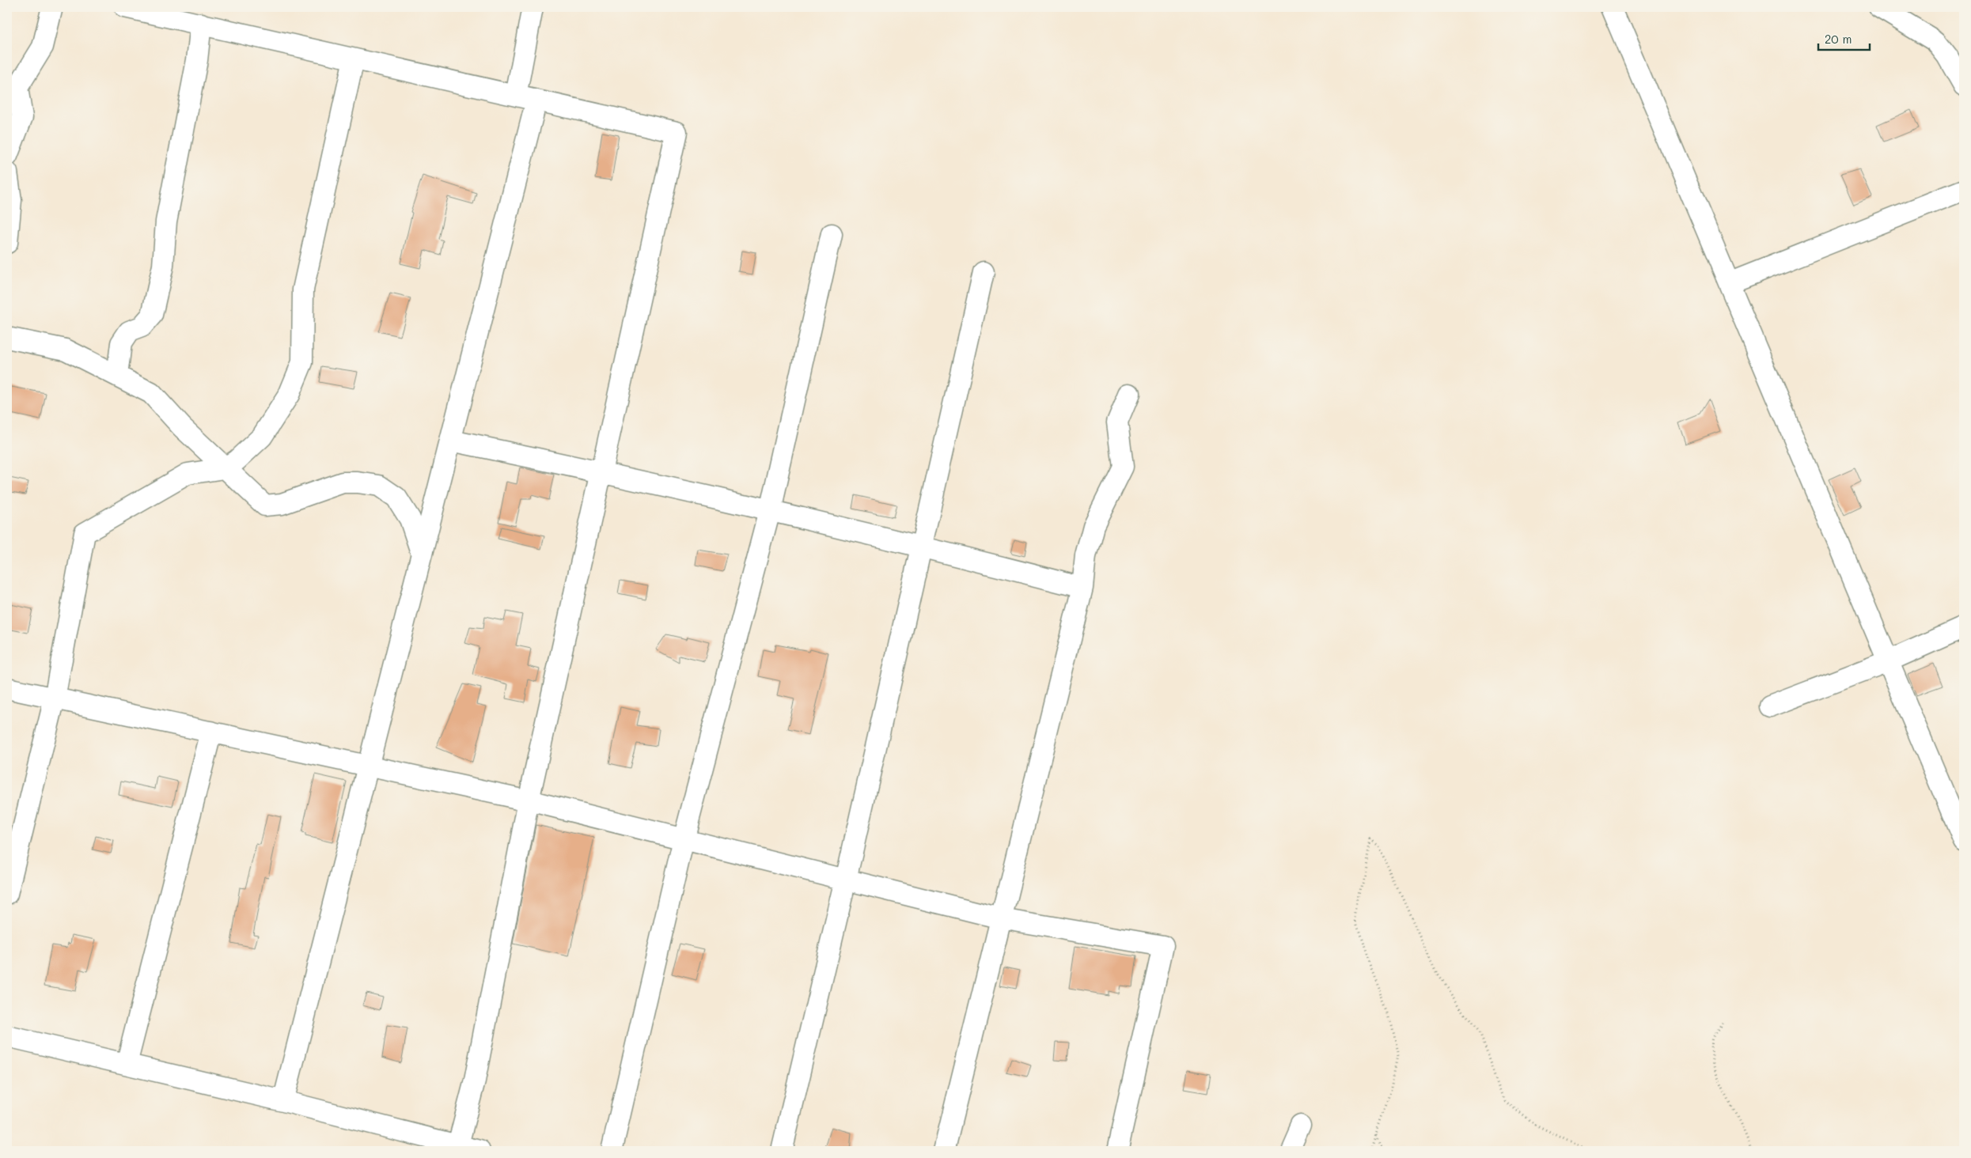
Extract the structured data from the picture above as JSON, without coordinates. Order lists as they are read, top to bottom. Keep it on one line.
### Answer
{"scale_bar":"20 m"}
